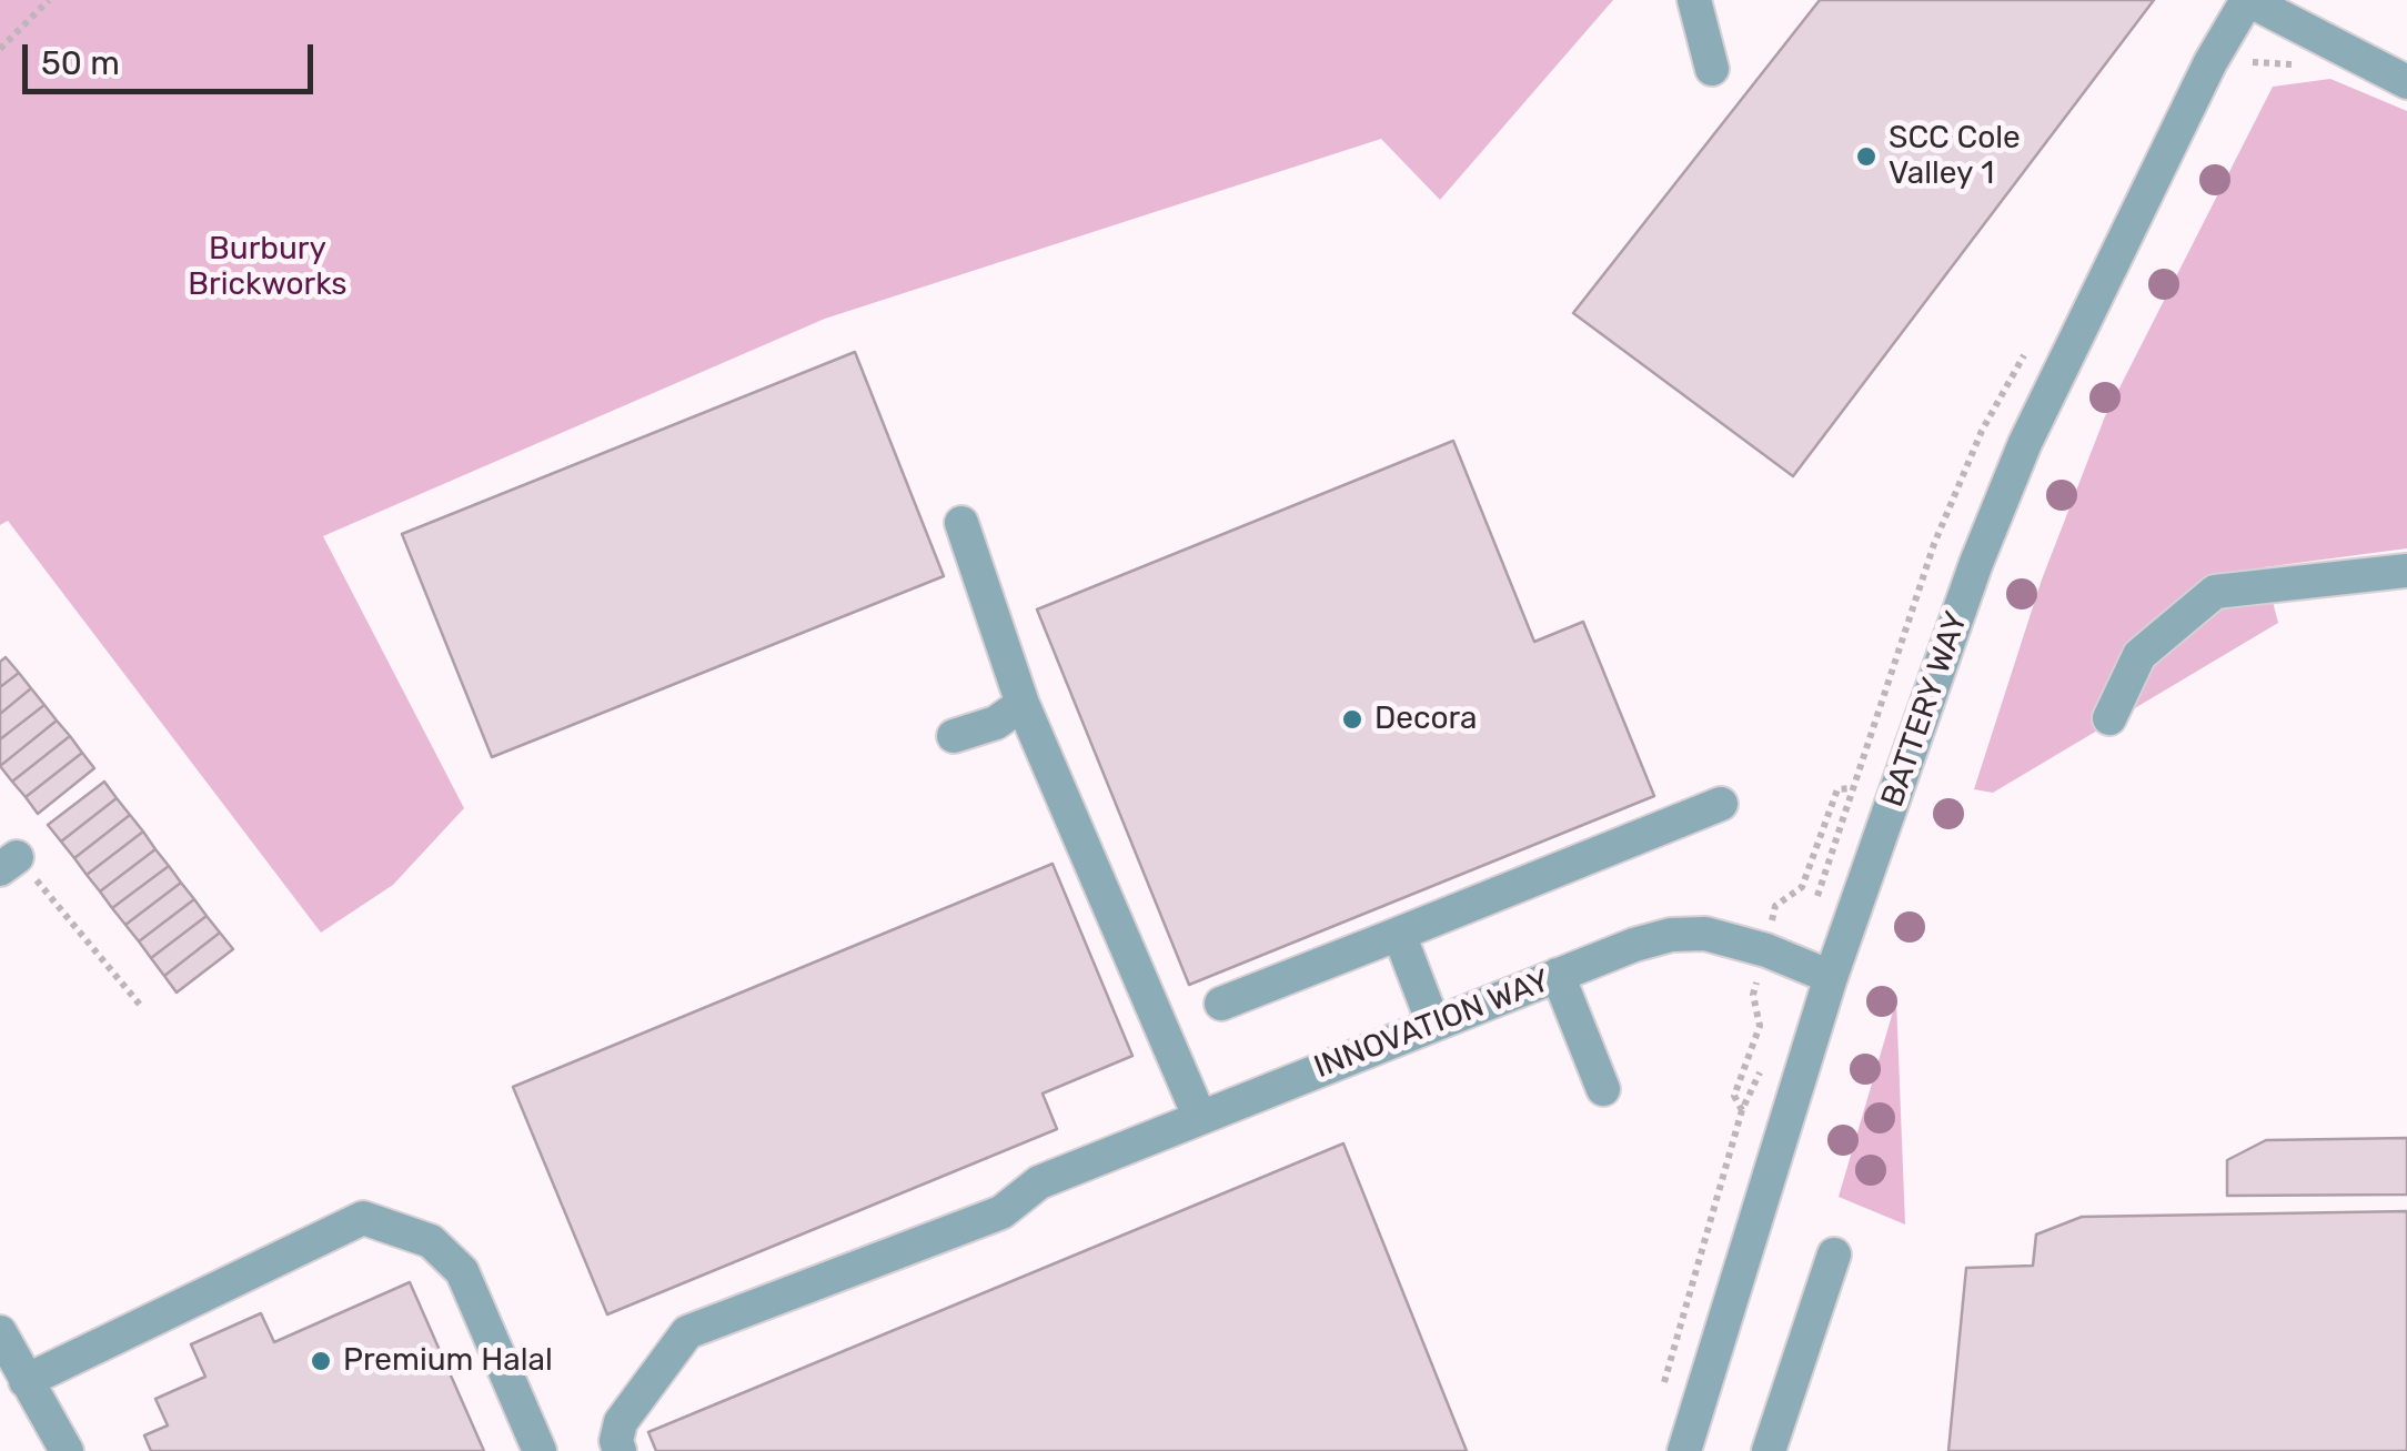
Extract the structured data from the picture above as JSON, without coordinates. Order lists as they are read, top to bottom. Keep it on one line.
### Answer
{"streets":{"street":["BATTERY WAY","INNOVATION WAY"]},"crossings":[["BATTERY WAY","INNOVATION WAY"]],"parks":["Burbury Brickworks"],"places":["SCC Cole Valley 1","Decora","Premium Halal"],"scale_bar":"50 m"}
